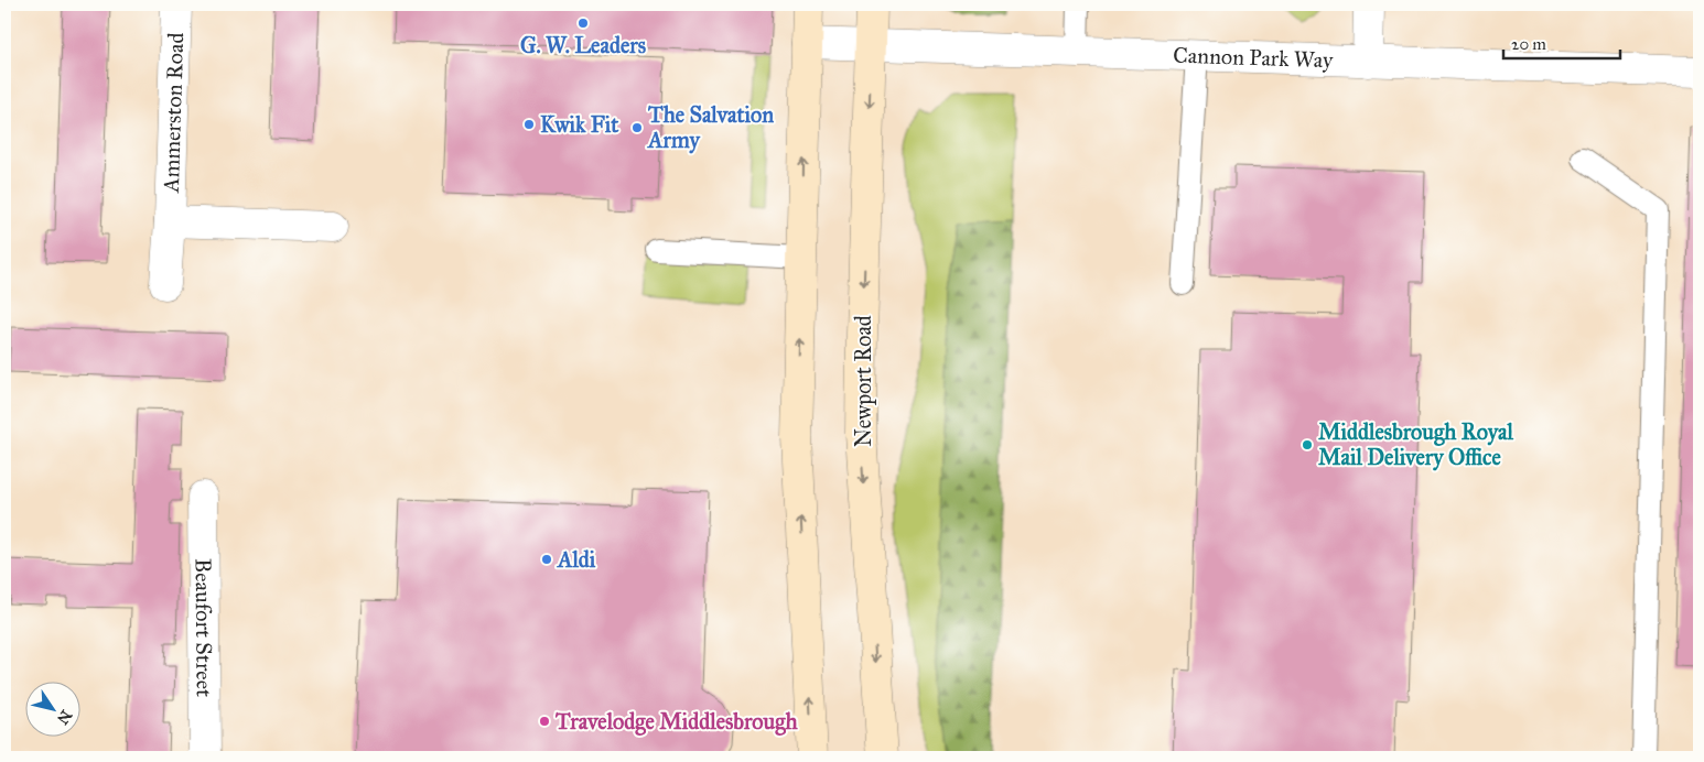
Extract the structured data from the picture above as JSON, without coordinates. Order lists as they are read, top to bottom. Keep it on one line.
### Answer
{"streets":{"main road":["Newport Road"],"street":["Cannon Park Way","Ammerston Road","Beaufort Street"]},"crossings":[["Cannon Park Way","Newport Road"]],"places":["G. W. Leaders","Kwik Fit","The Salvation Army","Middlesbrough Royal Mail Delivery Office","Aldi","Travelodge Middlesbrough"],"scale_bar":"20 m","north":"bottom right"}
